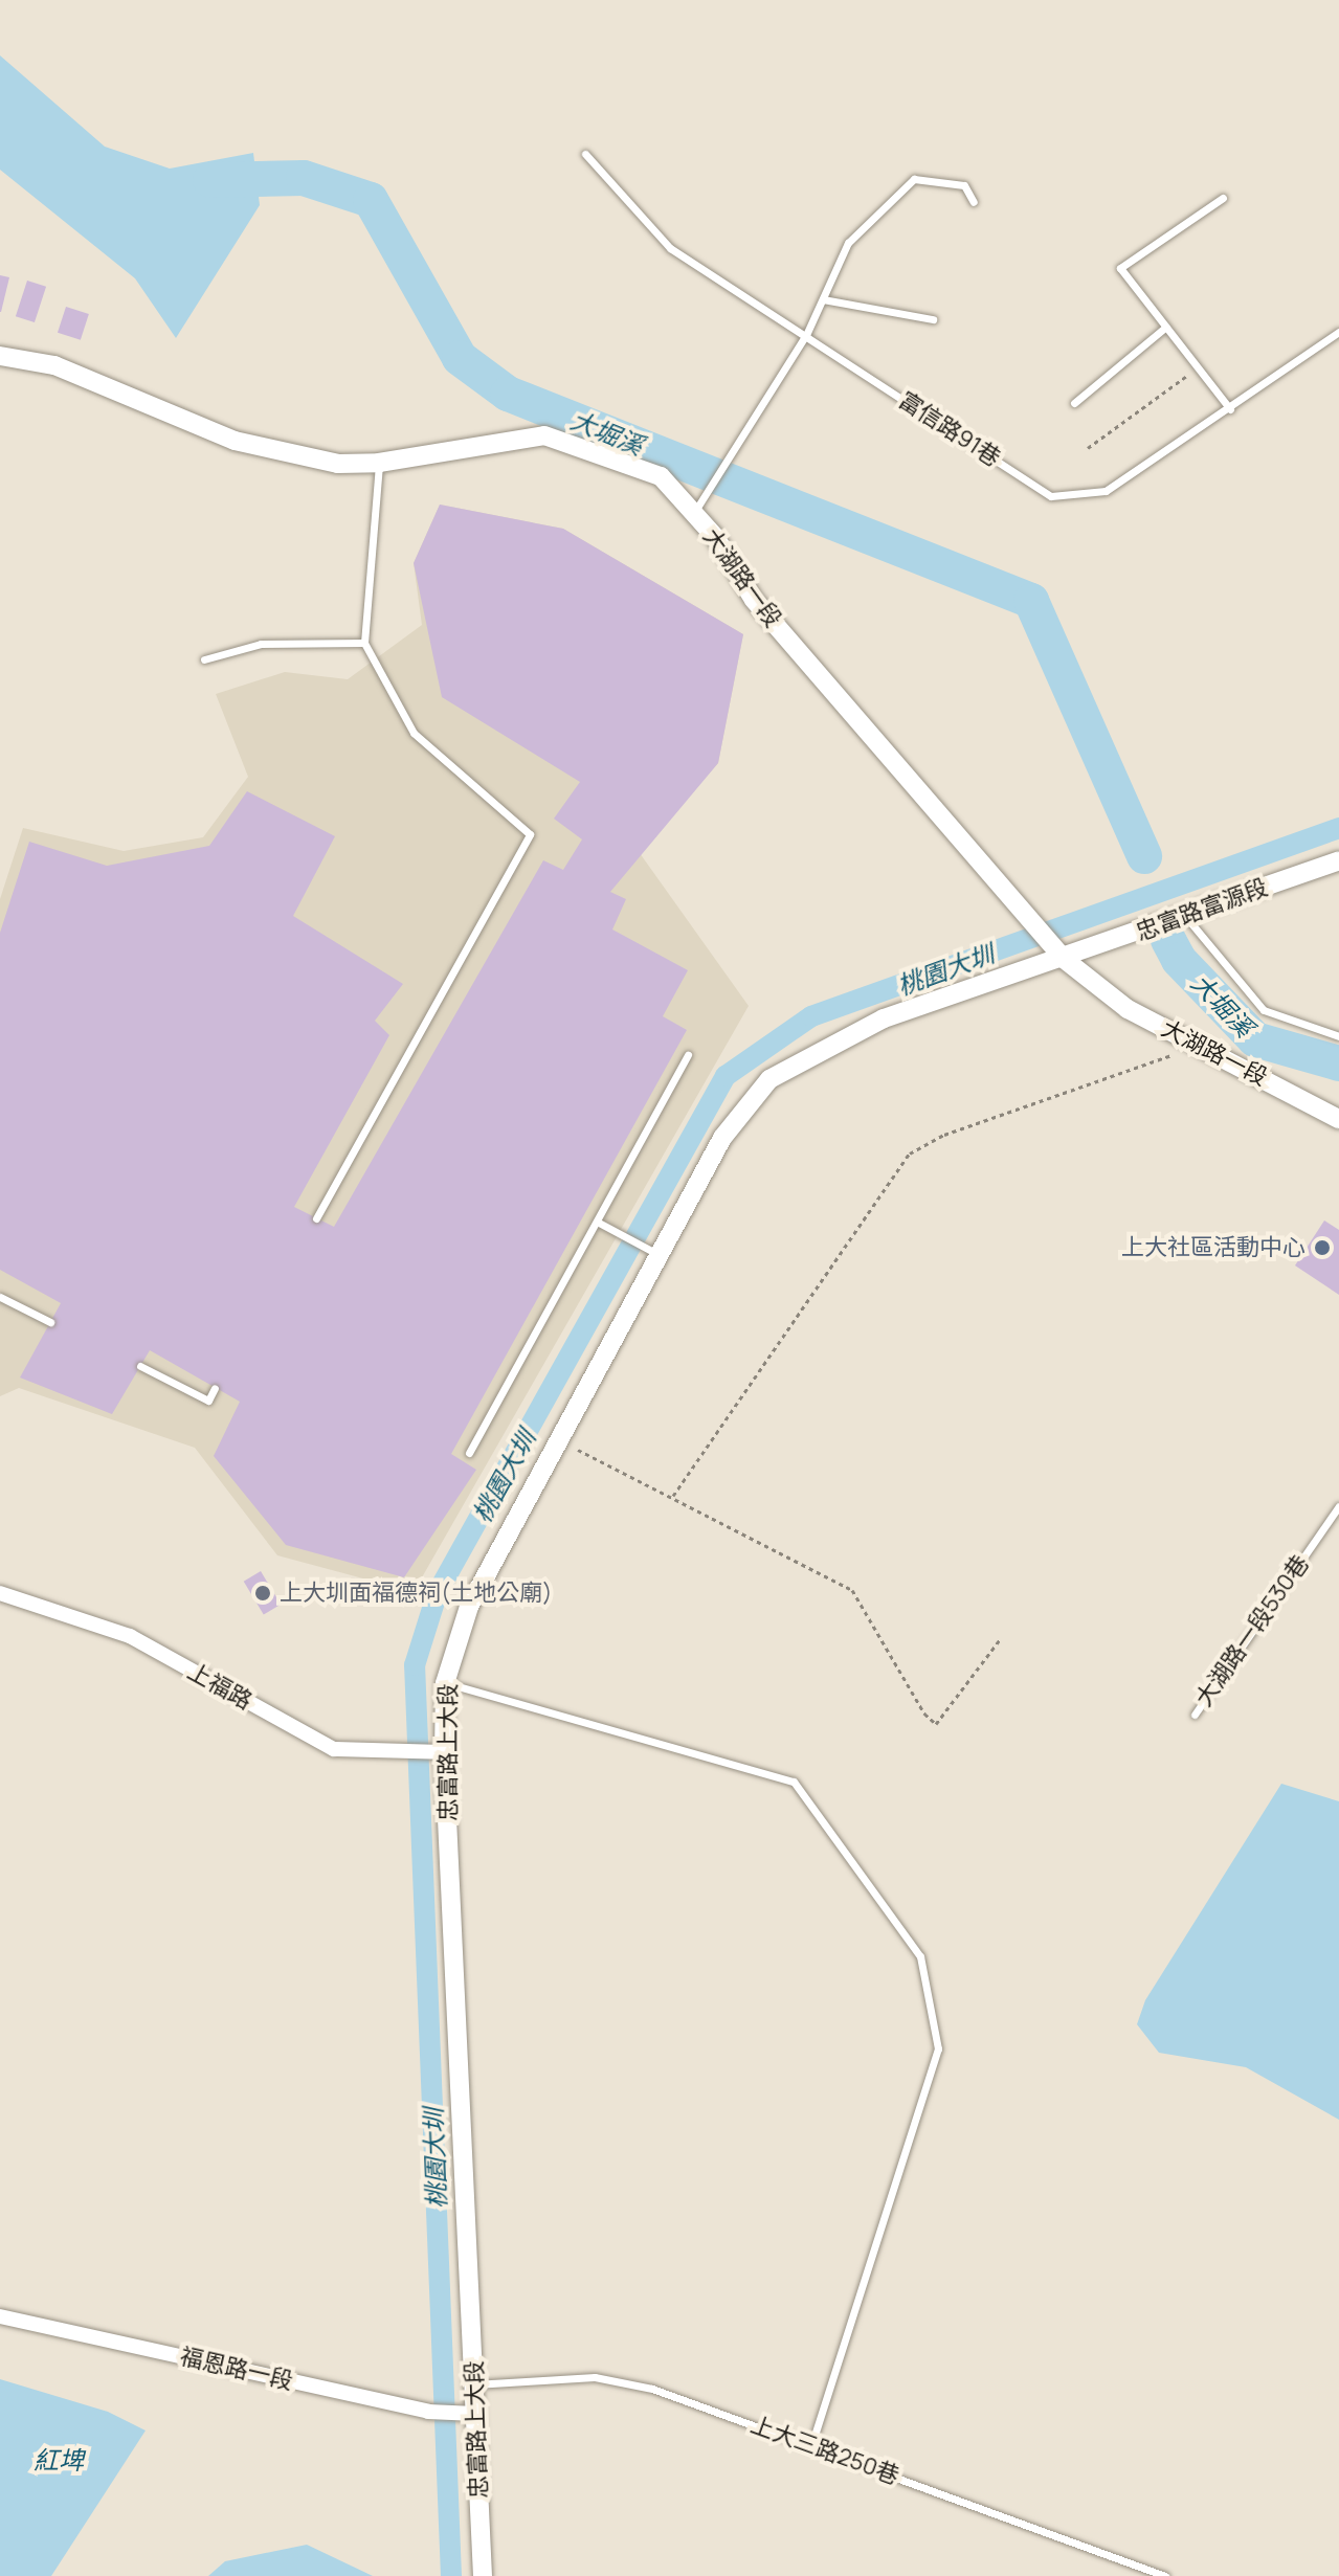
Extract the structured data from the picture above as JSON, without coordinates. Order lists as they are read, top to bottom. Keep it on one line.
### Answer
{"streets":{"street":["大湖路一段","忠富路富源段","上福路","忠富路上大段","福恩路一段"],"lane":["富信路91巷","大湖路一段530巷","上大三路250巷"]},"crossings":[["大湖路一段","忠富路富源段"],["大湖路一段","忠富路上大段"],["忠富路富源段","忠富路上大段"],["上福路","忠富路上大段"],["忠富路上大段","福恩路一段"],["忠富路上大段","上大三路250巷"]],"water":["大堀溪","桃園大圳","紅埤"],"places":["上大社區活動中心","上大圳面福德祠(土地公廟)"]}
